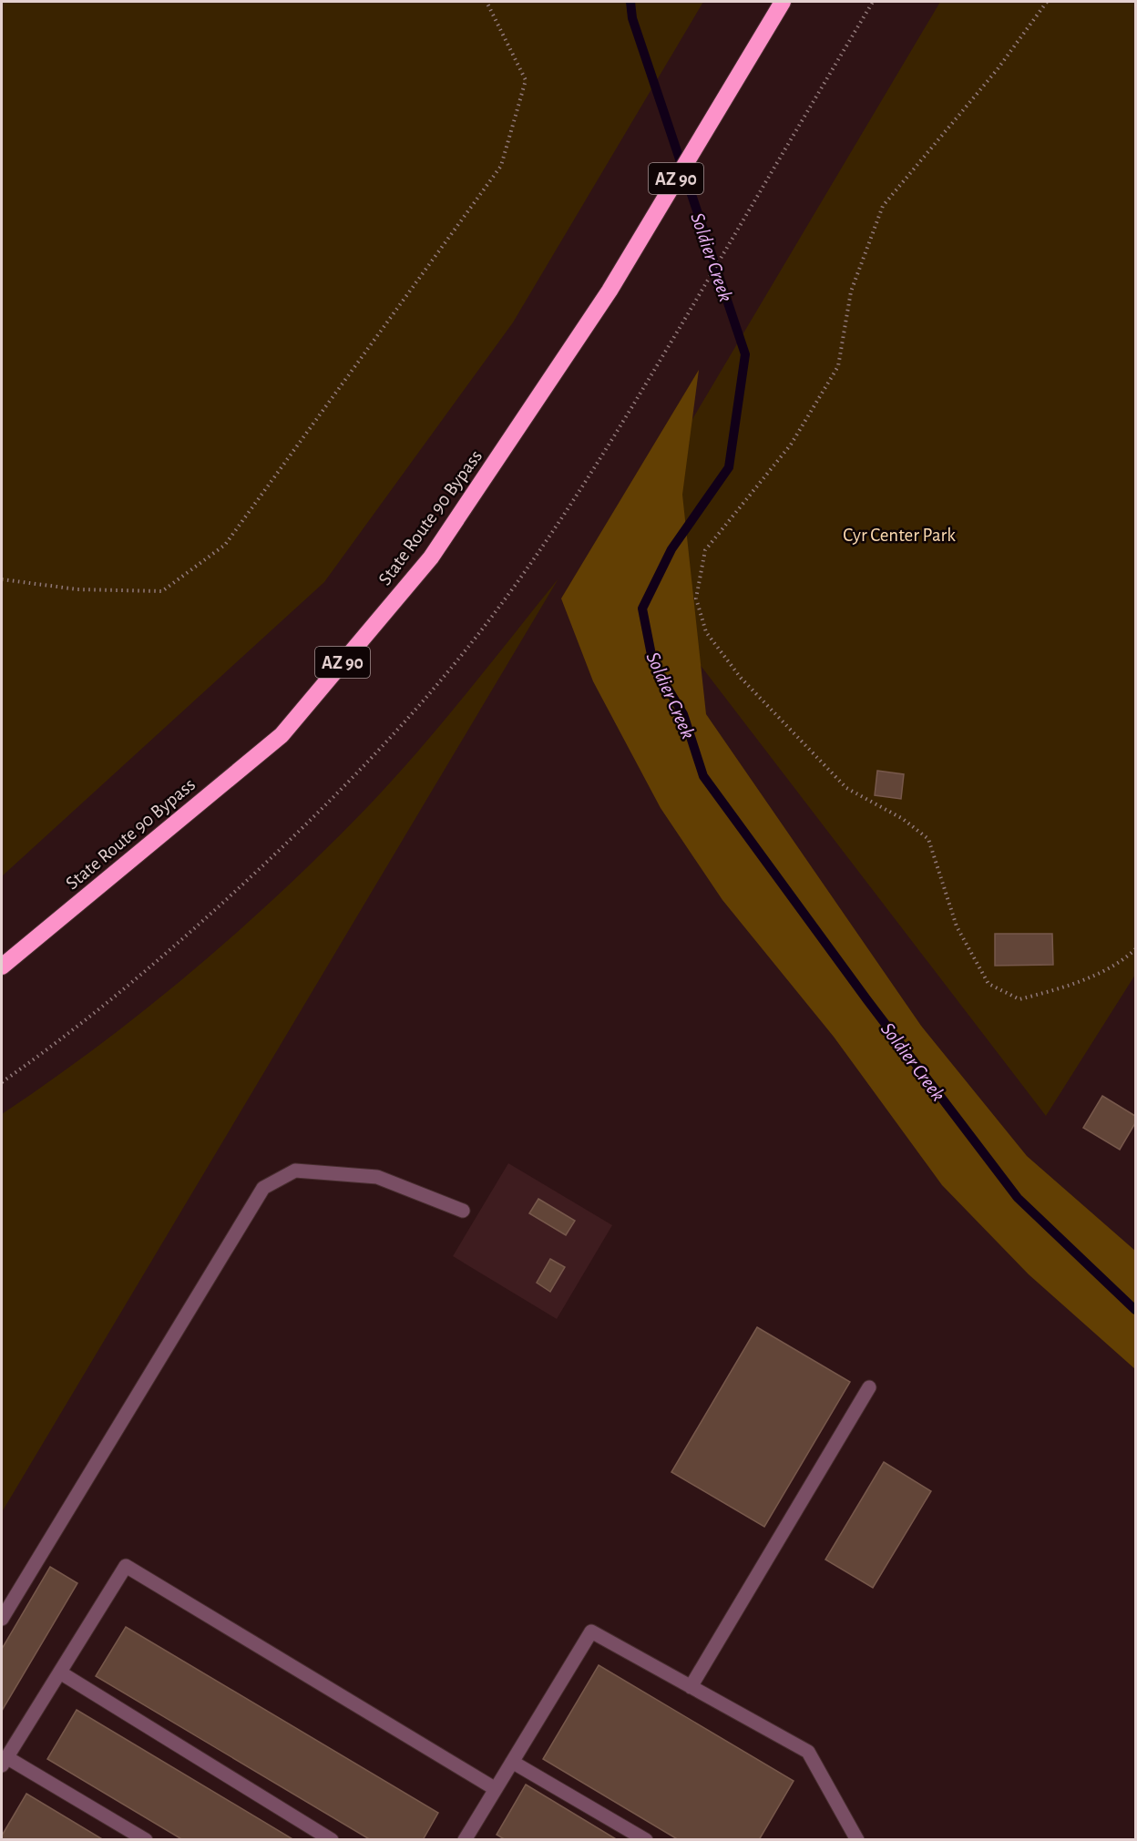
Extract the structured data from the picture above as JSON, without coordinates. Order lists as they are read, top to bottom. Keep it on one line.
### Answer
{"streets":{"highway":["AZ 90","State Route 90 Bypass"]},"water":["Soldier Creek"],"parks":["Cyr Center Park"]}
